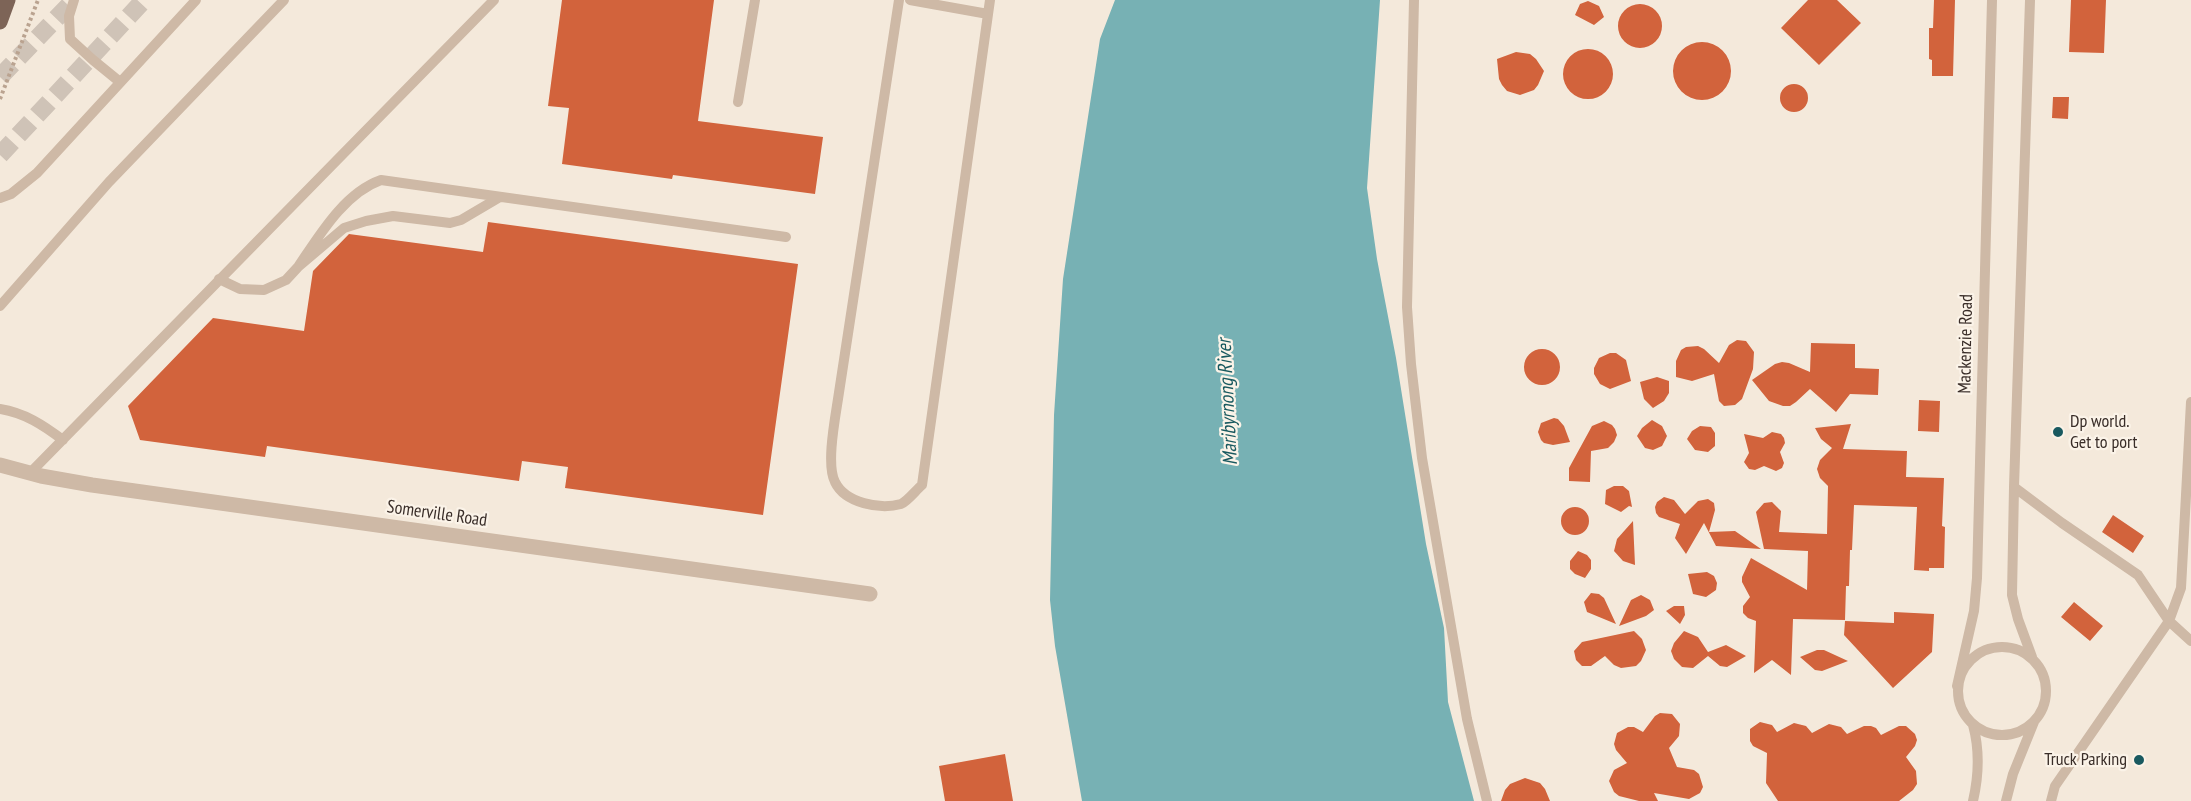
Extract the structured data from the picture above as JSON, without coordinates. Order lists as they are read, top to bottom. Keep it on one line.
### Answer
{"streets":{"street":["Somerville Road"],"lane":["Mackenzie Road"]},"water":["Maribyrnong River"],"places":["Dp world. Get to port","Truck Parking"]}
